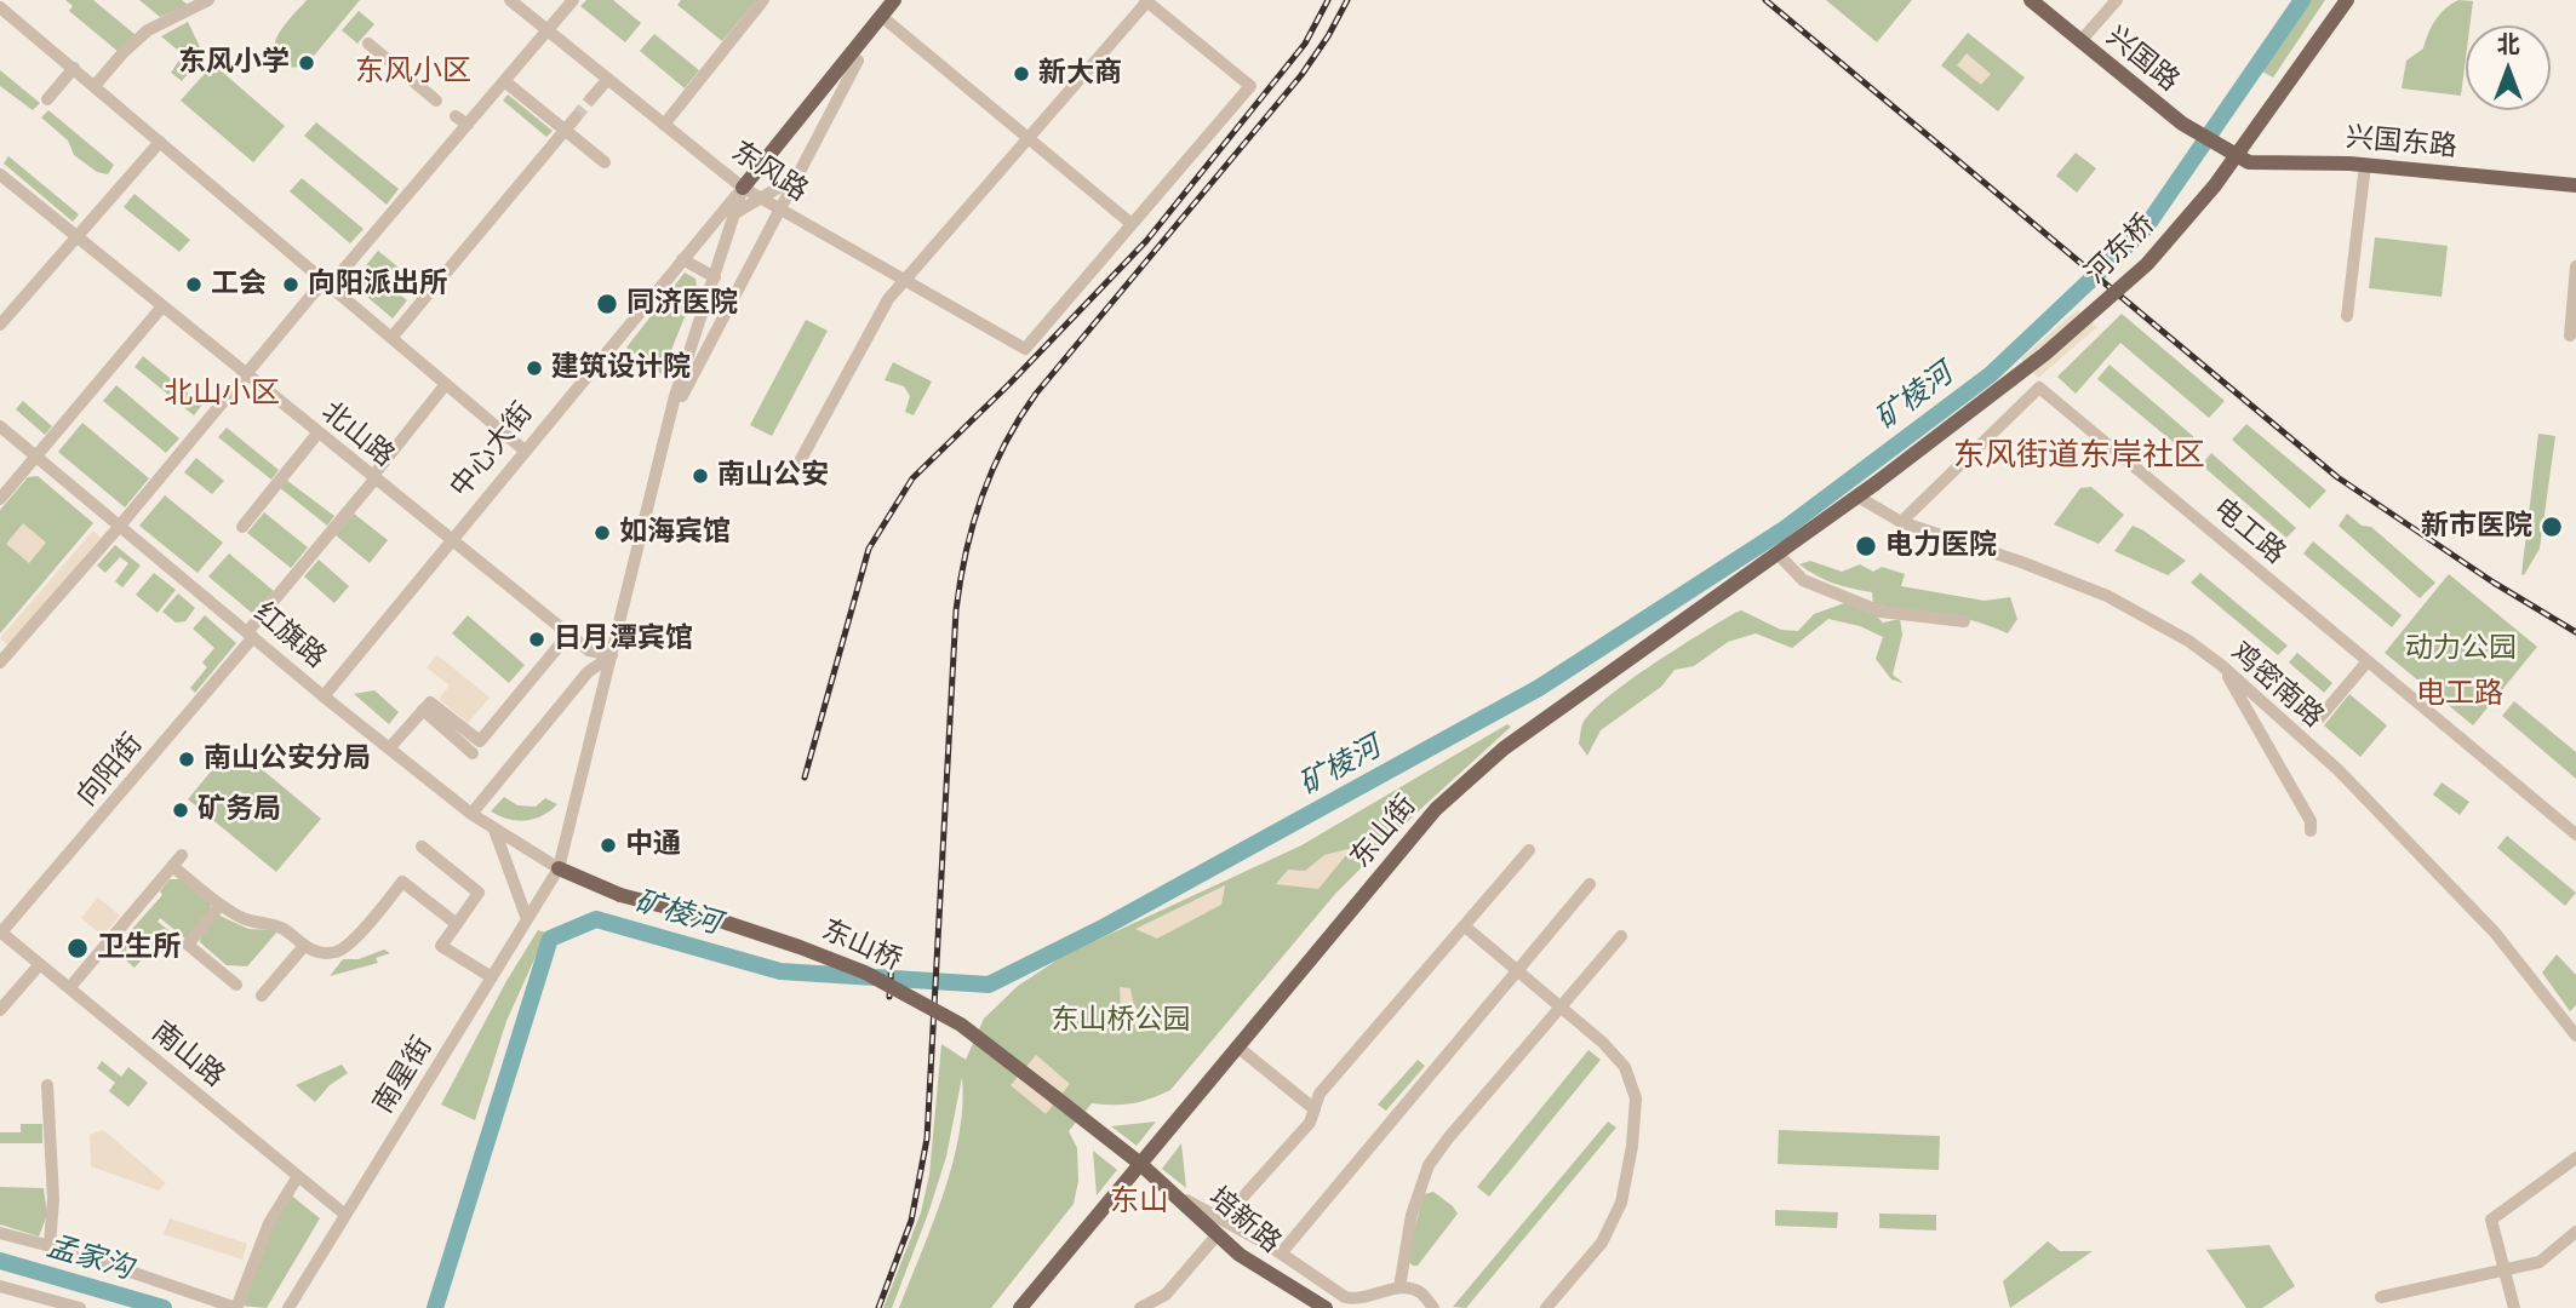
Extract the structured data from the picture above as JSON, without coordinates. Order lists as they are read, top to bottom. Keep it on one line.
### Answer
{"streets":{"main road":["兴国路","兴国东路","河东桥","中心大街","东山街","东山桥","培新路"],"street":["东风路","北山路","电工路","红旗路","鸡密南路","向阳街","南山路","南星街"]},"crossings":[["兴国路","兴国东路"],["东风路","中心大街"],["河东桥","东山街"],["北山路","中心大街"],["北山路","向阳街"],["北山路","南星街"],["中心大街","红旗路"],["电工路","鸡密南路"],["红旗路","向阳街"],["红旗路","东山桥"],["红旗路","南星街"],["鸡密南路","东山街"],["向阳街","南山路"],["东山街","东山桥"],["东山街","培新路"],["东山桥","南星街"],["东山桥","培新路"],["南山路","南星街"]],"districts":["东风小区","北山小区","东风街道东岸社区","电工路","东山"],"water":["矿棱河","孟家沟"],"parks":["动力公园","东山桥公园"],"places":["东风小学","新大商","工会","向阳派出所","同济医院","建筑设计院","南山公安","新市医院","如海宾馆","电力医院","日月潭宾馆","南山公安分局","矿务局","中通","卫生所"],"north":"top"}
